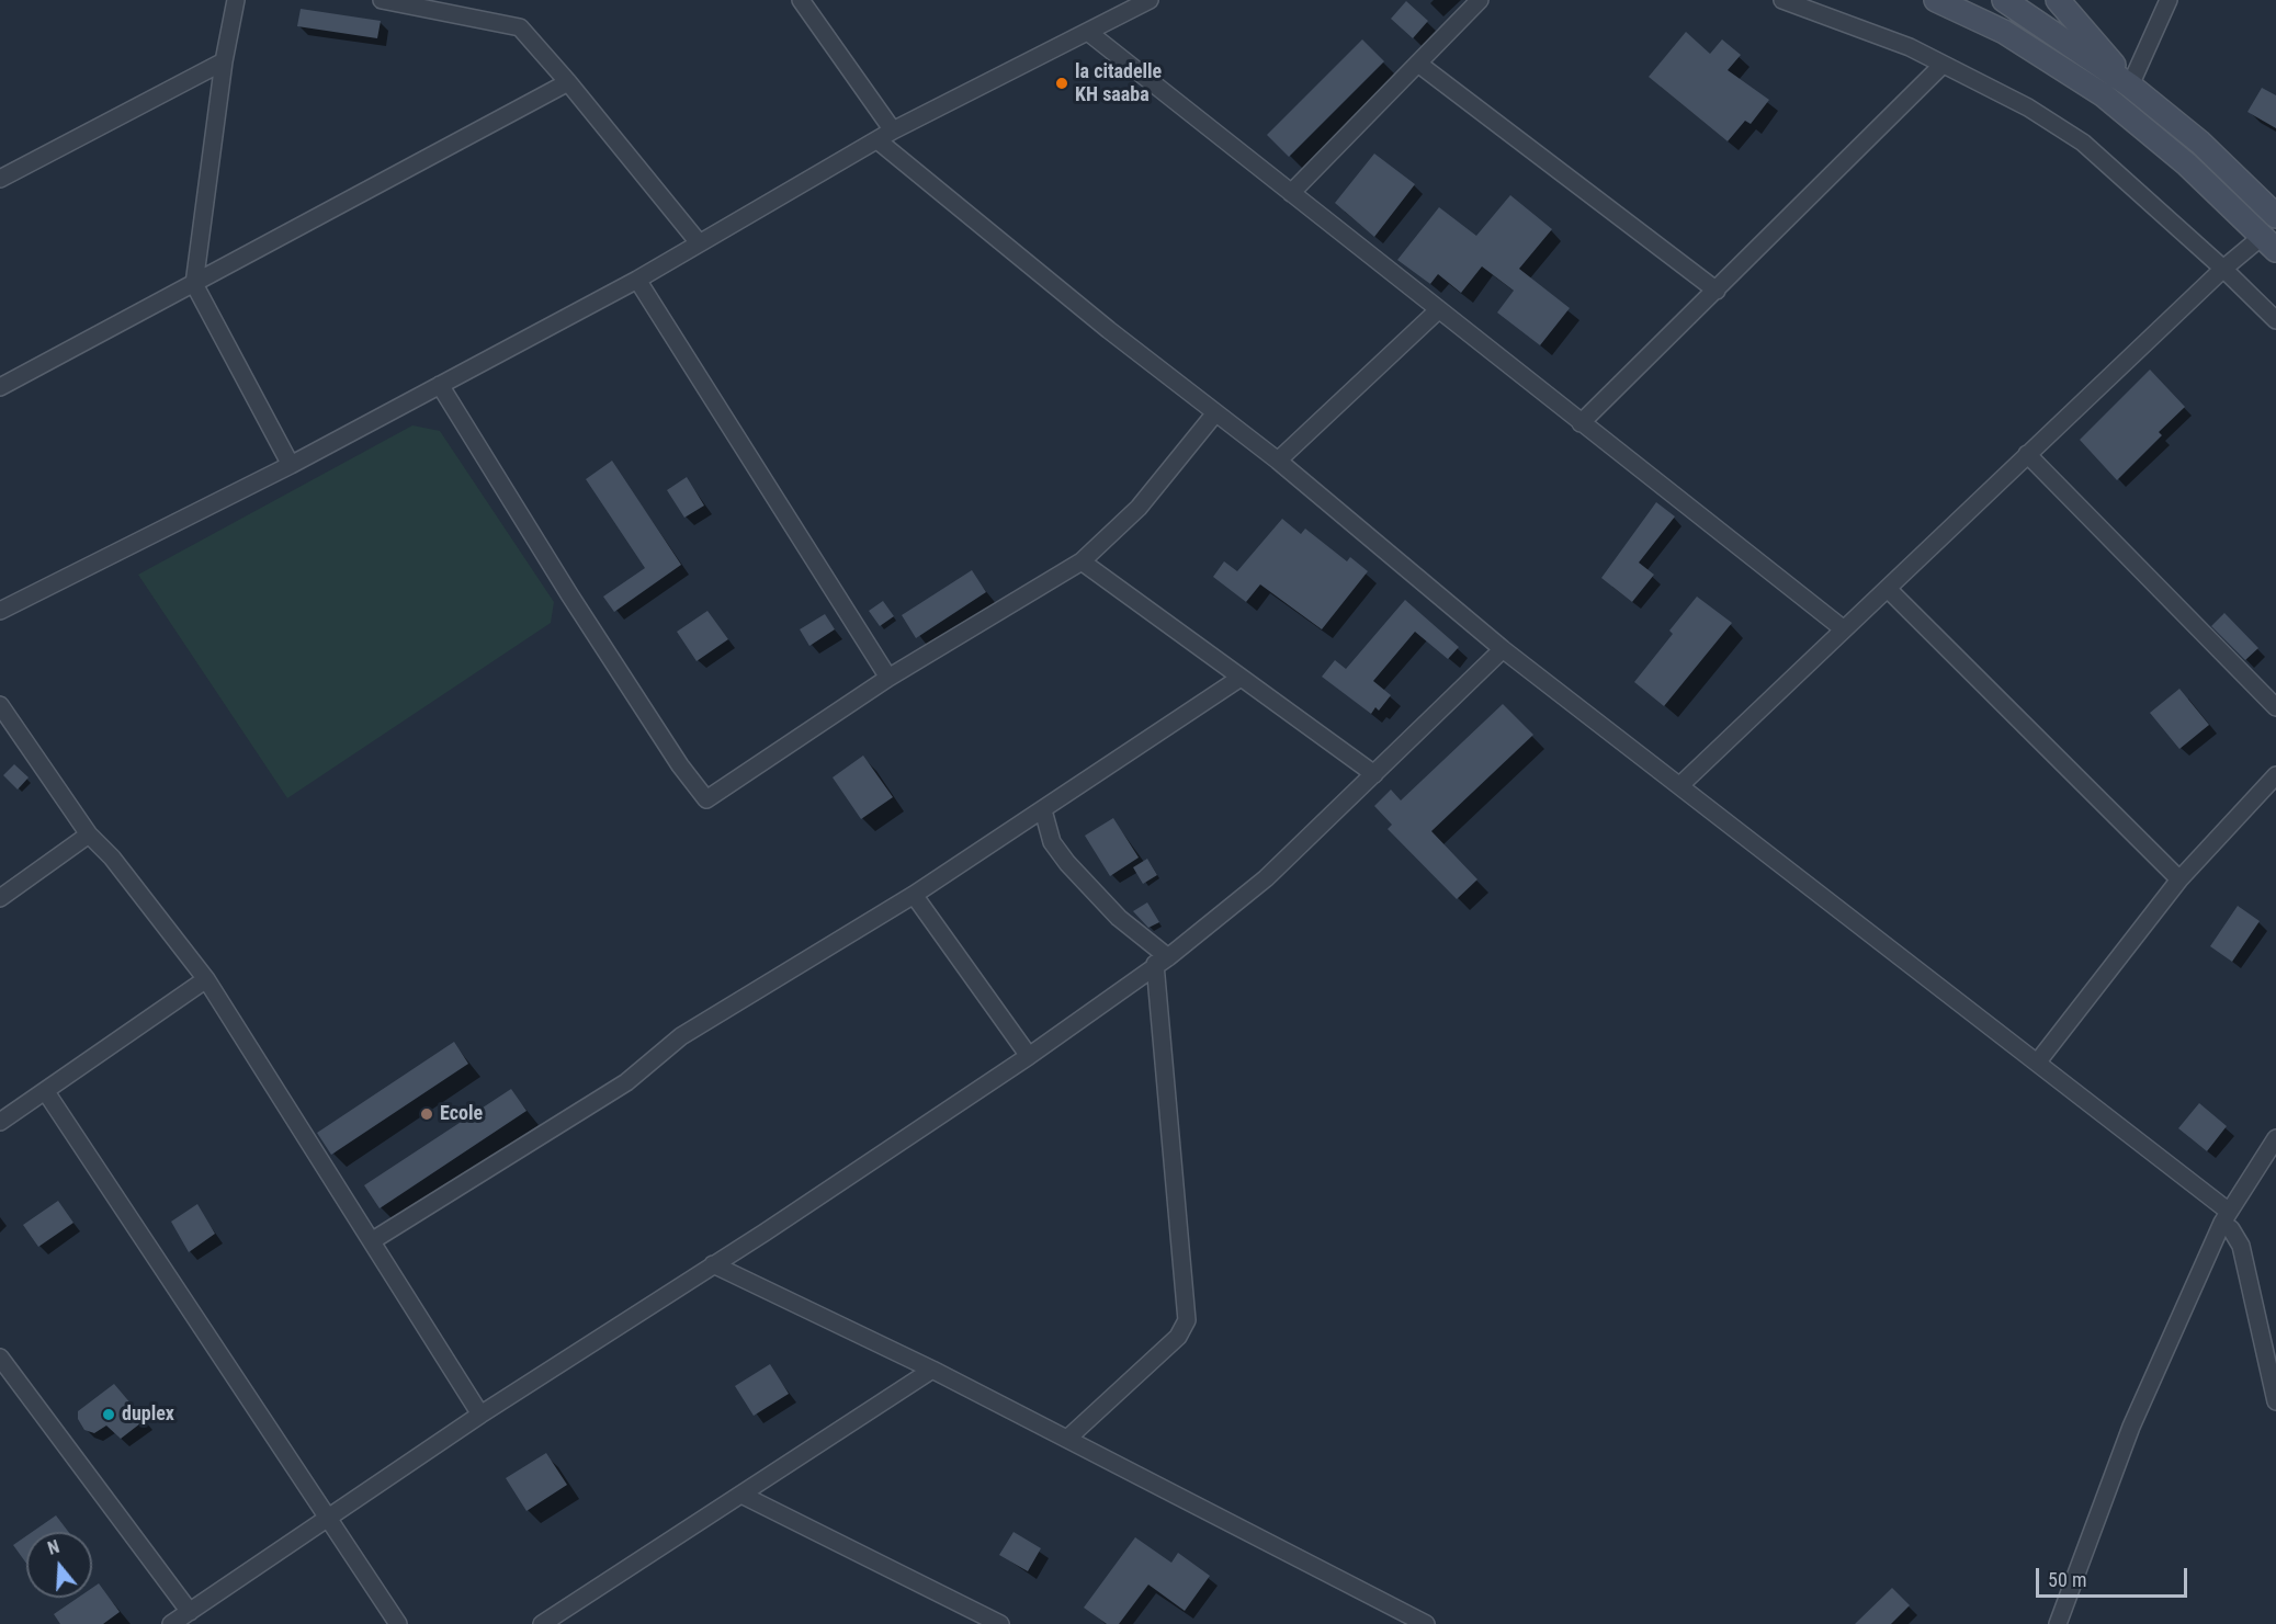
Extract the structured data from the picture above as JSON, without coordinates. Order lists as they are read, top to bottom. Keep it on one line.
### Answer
{"places":["la citadelle KH saaba","Ecole","duplex"],"scale_bar":"50 m","north":"top"}
